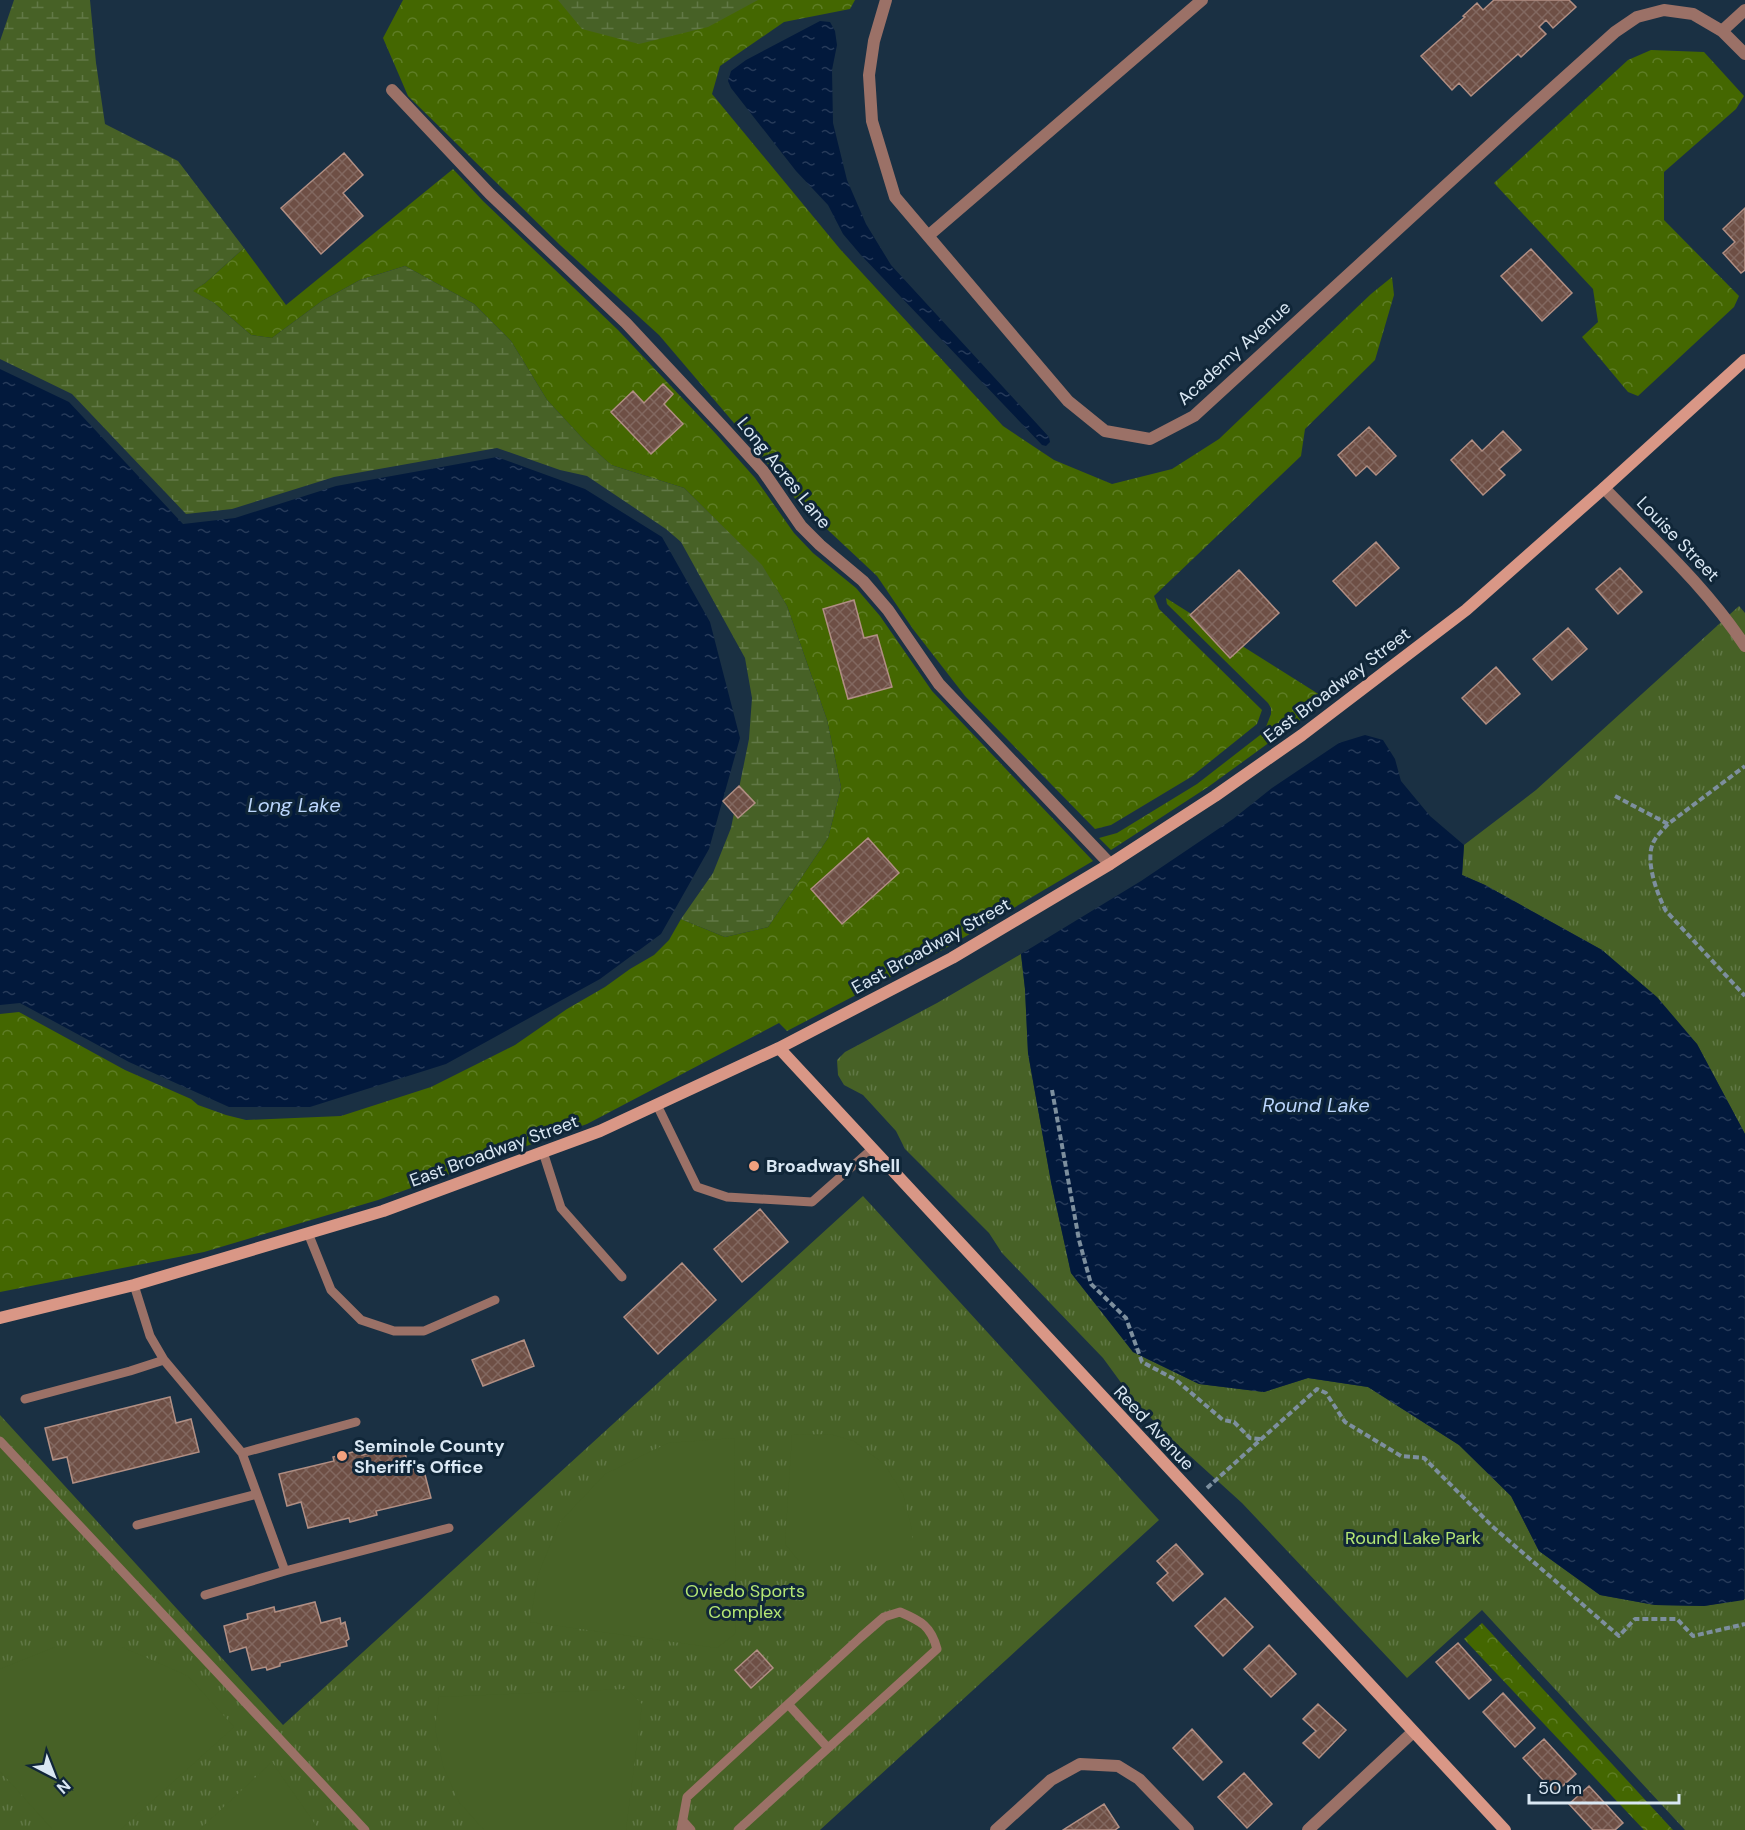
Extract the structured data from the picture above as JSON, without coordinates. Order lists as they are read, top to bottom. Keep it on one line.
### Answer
{"streets":{"main road":["East Broadway Street","Reed Avenue"],"street":["Academy Avenue","Long Acres Lane","Louise Street"]},"crossings":[["Long Acres Lane","East Broadway Street"],["Louise Street","East Broadway Street"],["East Broadway Street","Reed Avenue"]],"water":["Long Lake","Round Lake"],"parks":["Round Lake Park","Oviedo Sports Complex"],"places":["Broadway Shell","Seminole County Sheriff's Office"],"scale_bar":"50 m","north":"bottom right"}
